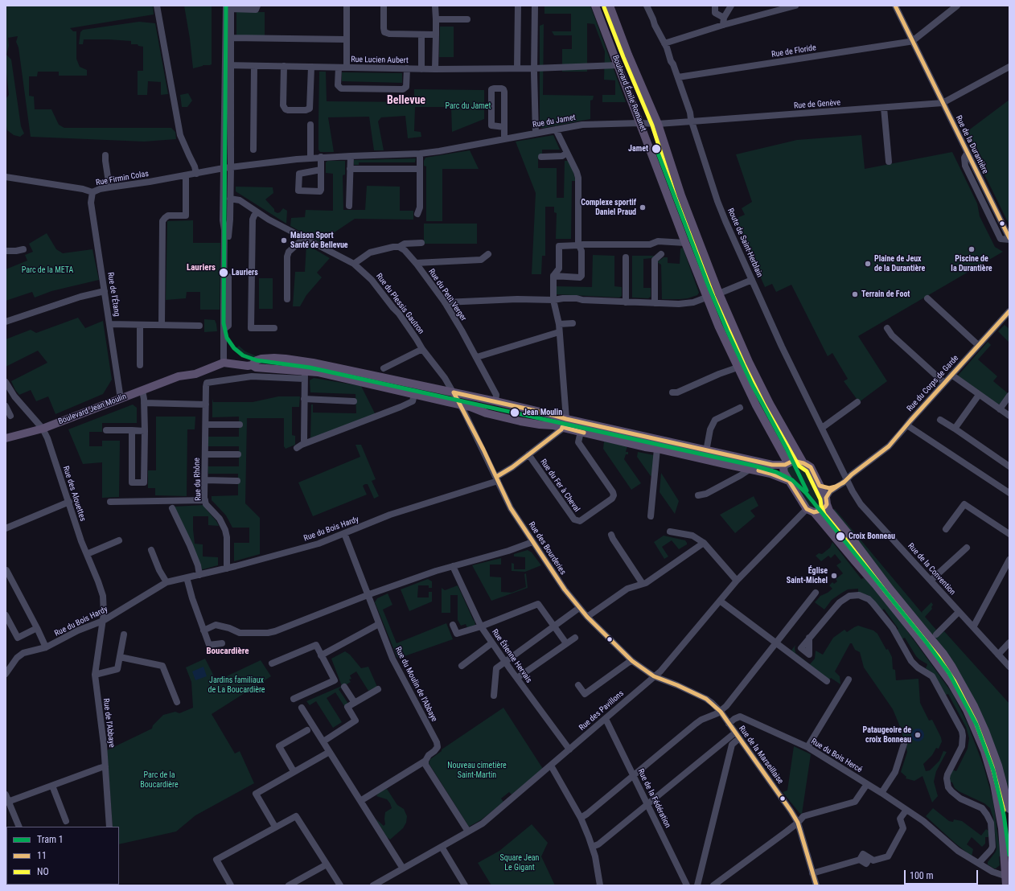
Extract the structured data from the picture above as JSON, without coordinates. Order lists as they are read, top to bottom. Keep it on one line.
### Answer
{"streets":{"main road":["Boulevard Émile Romanet","Boulevard Jean Moulin"],"street":["Rue de Floride","Rue Lucien Aubert","Rue de Genève","Rue du Jamet","Rue de la Durantière","Rue Firmin Colas","Route de Saint-Herblain","Rue de l'Étang","Rue du Petit Verger","Rue du Plessis Gautron","Rue du Corps de Garde","Rue du Rhône","Rue du Fer à Cheval","Rue des Alouettes","Rue du Bois Hardy","Rue des Bourderies","Rue de la Convention","Rue Étienne Hervais","Rue du Moulin de l'Abbaye","Rue des Pavillons","Rue de l'Abbaye","Rue de la Marseillaise","Rue du Bois Hercé","Rue de la Fédération"]},"crossings":[["Rue de Floride","Rue de la Durantière"],["Rue de Floride","Route de Saint-Herblain"],["Rue Lucien Aubert","Boulevard Émile Romanet"],["Boulevard Émile Romanet","Rue du Jamet"],["Boulevard Émile Romanet","Rue du Corps de Garde"],["Boulevard Émile Romanet","Rue des Pavillons"],["Boulevard Émile Romanet","Rue du Bois Hercé"],["Rue de Genève","Rue du Jamet"],["Rue de Genève","Rue de la Durantière"],["Rue de Genève","Route de Saint-Herblain"],["Rue du Jamet","Rue Firmin Colas"],["Rue du Jamet","Route de Saint-Herblain"],["Rue Firmin Colas","Rue de l'Étang"],["Route de Saint-Herblain","Rue du Corps de Garde"],["Route de Saint-Herblain","Rue de la Convention"],["Rue de l'Étang","Boulevard Jean Moulin"],["Rue du Plessis Gautron","Rue des Bourderies"],["Rue du Corps de Garde","Rue de la Convention"],["Boulevard Jean Moulin","Rue des Alouettes"],["Rue du Rhône","Rue du Bois Hardy"],["Rue du Fer à Cheval","Rue du Bois Hardy"],["Rue des Alouettes","Rue du Bois Hardy"],["Rue des Alouettes","Rue de l'Abbaye"],["Rue du Bois Hardy","Rue des Bourderies"],["Rue du Bois Hardy","Rue du Moulin de l'Abbaye"],["Rue du Bois Hardy","Rue de l'Abbaye"],["Rue des Bourderies","Rue des Pavillons"],["Rue Étienne Hervais","Rue des Pavillons"],["Rue des Pavillons","Rue de la Fédération"],["Rue de la Marseillaise","Rue du Bois Hercé"]],"districts":["Bellevue","Lauriers","Boucardière"],"parks":["Parc du Jamet","Parc de la META","Jardins familiaux de La Boucardière","Nouveau cimetière Saint-Martin","Parc de la Boucardière","Square Jean Le Gigant"],"places":["Jamet","Complexe sportif Daniel Praud","Maison Sport Santé de Bellevue","Piscine de la Durantière","Plaine de Jeux de la Durantière","Lauriers","Terrain de Foot","Jean Moulin","Croix Bonneau","Église Saint-Michel","Pataugeoire de croix Bonneau"],"lines":["tram line 1","transit line 11","transit line NO"],"legend":["Tram 1","11","NO"],"scale_bar":"100 m"}
